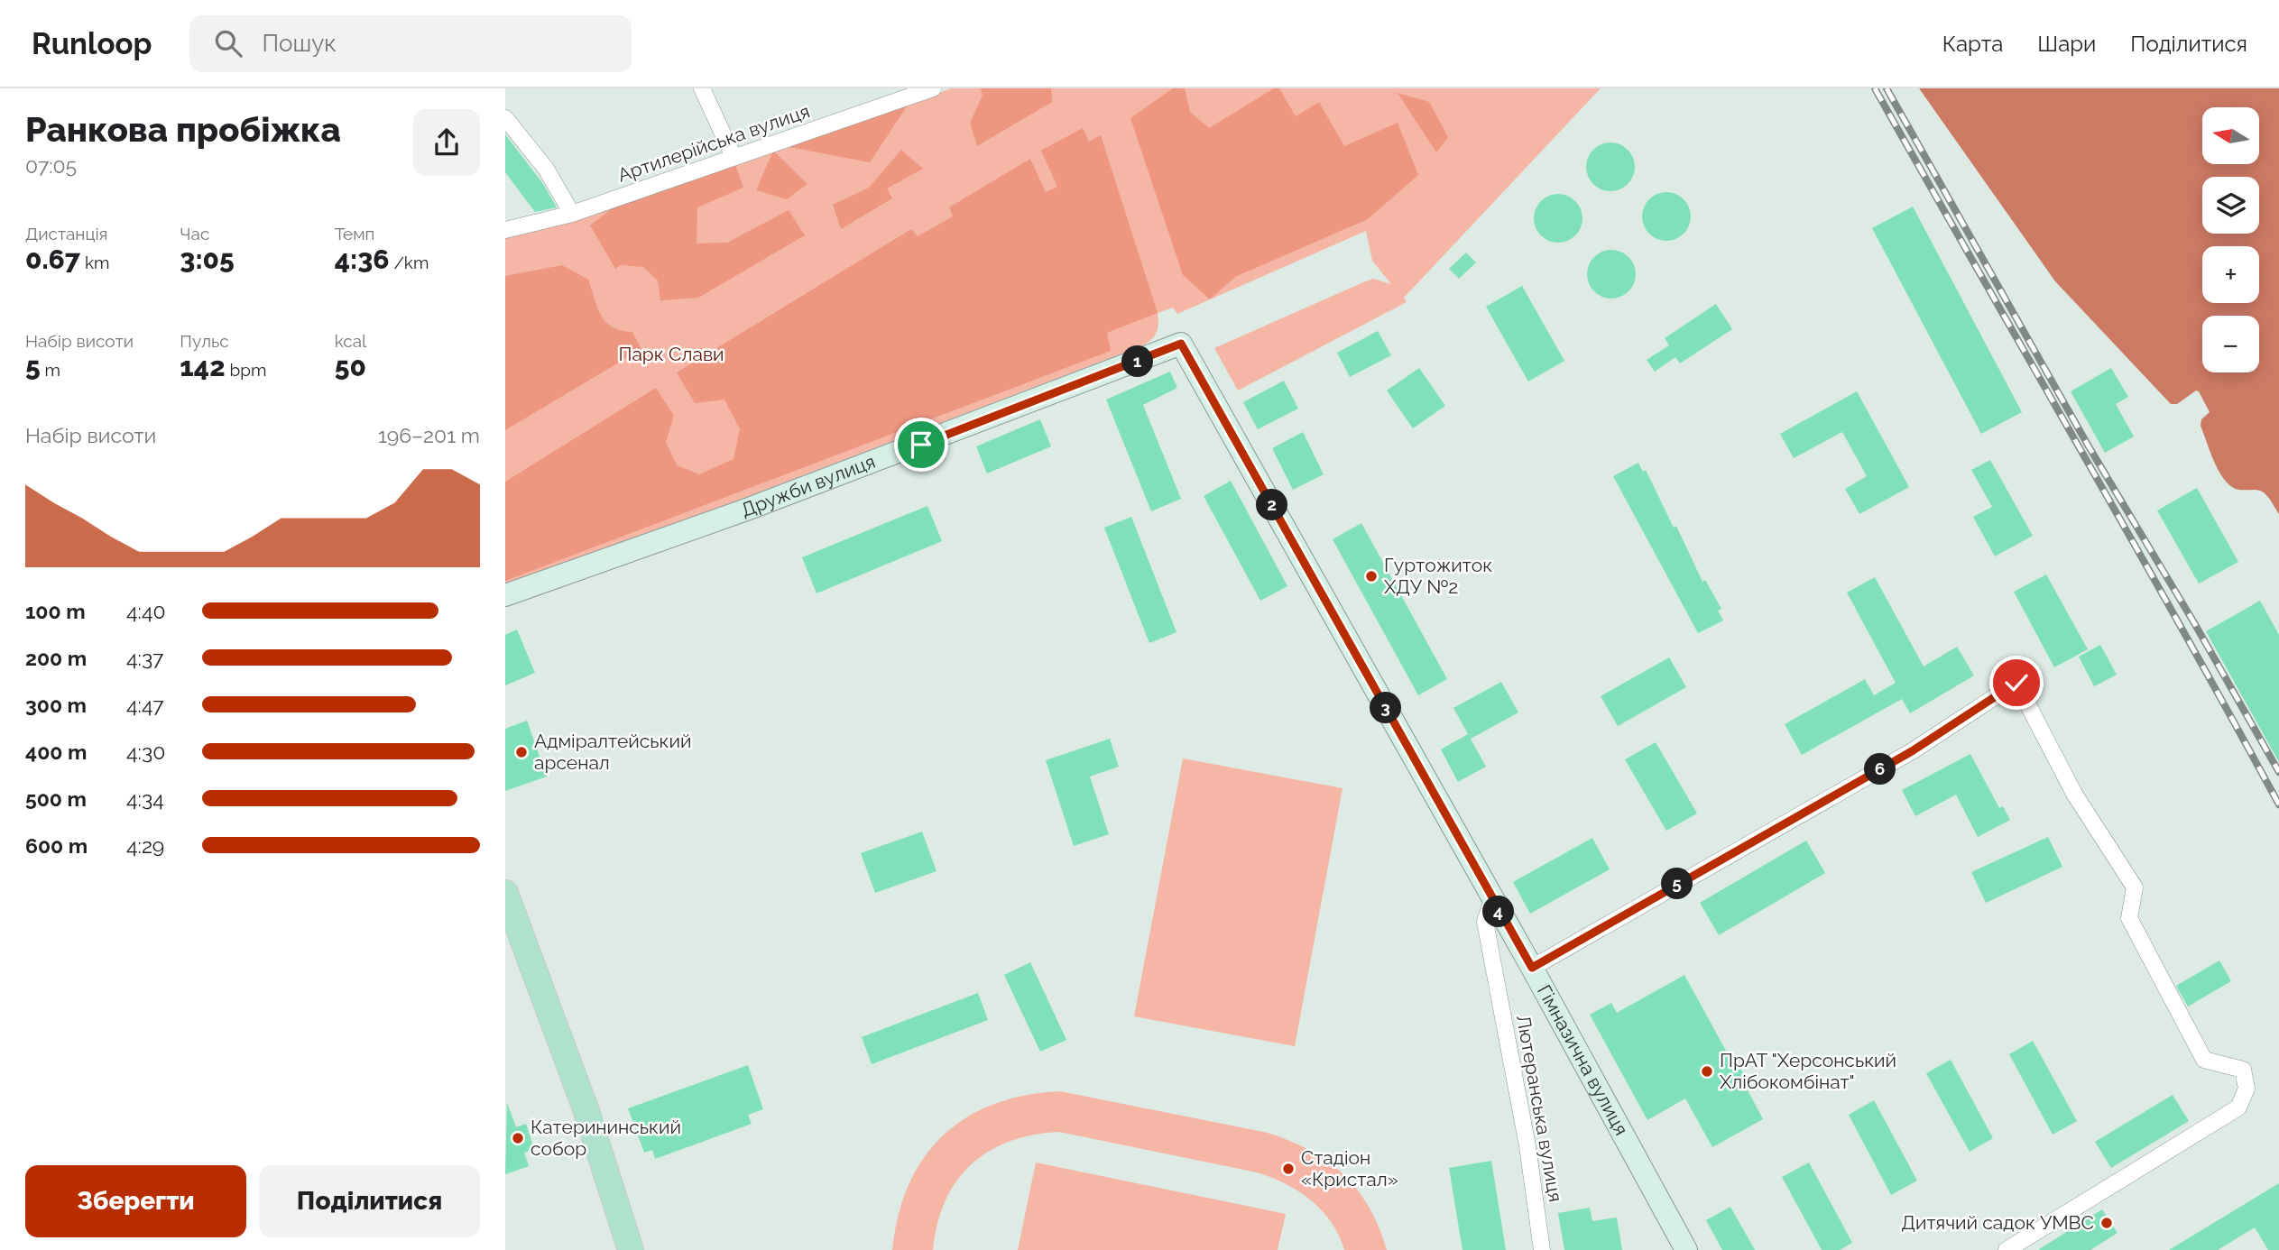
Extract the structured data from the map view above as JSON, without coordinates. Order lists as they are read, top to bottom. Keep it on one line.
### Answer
{"streets":{"street":["Артилерійська вулиця","Дружби вулиця","Гімназична вулиця","Лютеранська вулиця"]},"crossings":[["Дружби вулиця","Гімназична вулиця"],["Гімназична вулиця","Лютеранська вулиця"]],"parks":["Парк Слави"],"places":["Гуртожиток ХДУ №2","Адміралтейський арсенал","ПрАТ \"Херсонський Хлібокомбінат\"","Катерининський собор","Стадіон «Кристал»","Дитячий садок УМВС"],"north":"left","page":{"header":"Runloop","search":"Пошук","nav":["Карта","Шари","Поділитися"],"heading":["Ранкова пробіжка","07:05"],"map_buttons":["+","−"],"stats":[["Дистанція","0.67 km"],["Час","3:05"],["Темп","4:36 /km"],["Набір висоти","5 m"],["Пульс","142 bpm"],["kcal","50"]],"pins":["1","2","3","6","5","4"],"chart":["Набір висоти","196–201 m"],"list":[{"name":"100 m","note":"4:40"},{"name":"200 m","note":"4:37"},{"name":"300 m","note":"4:47"},{"name":"400 m","note":"4:30"},{"name":"500 m","note":"4:34"},{"name":"600 m","note":"4:29"}],"buttons":["Зберегти","Поділитися"]}}
